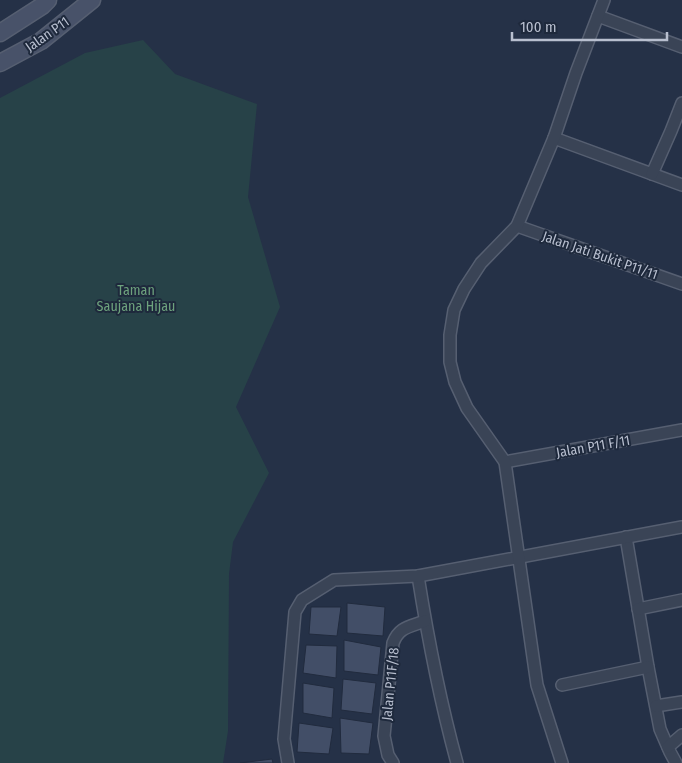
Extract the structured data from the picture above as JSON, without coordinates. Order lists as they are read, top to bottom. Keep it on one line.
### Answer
{"streets":{"main road":["Jalan P11"],"street":["Jalan Jati Bukit P11/11","Jalan P11 F/11","Jalan P11F/18"]},"parks":["Taman Saujana Hijau"],"scale_bar":"100 m"}
